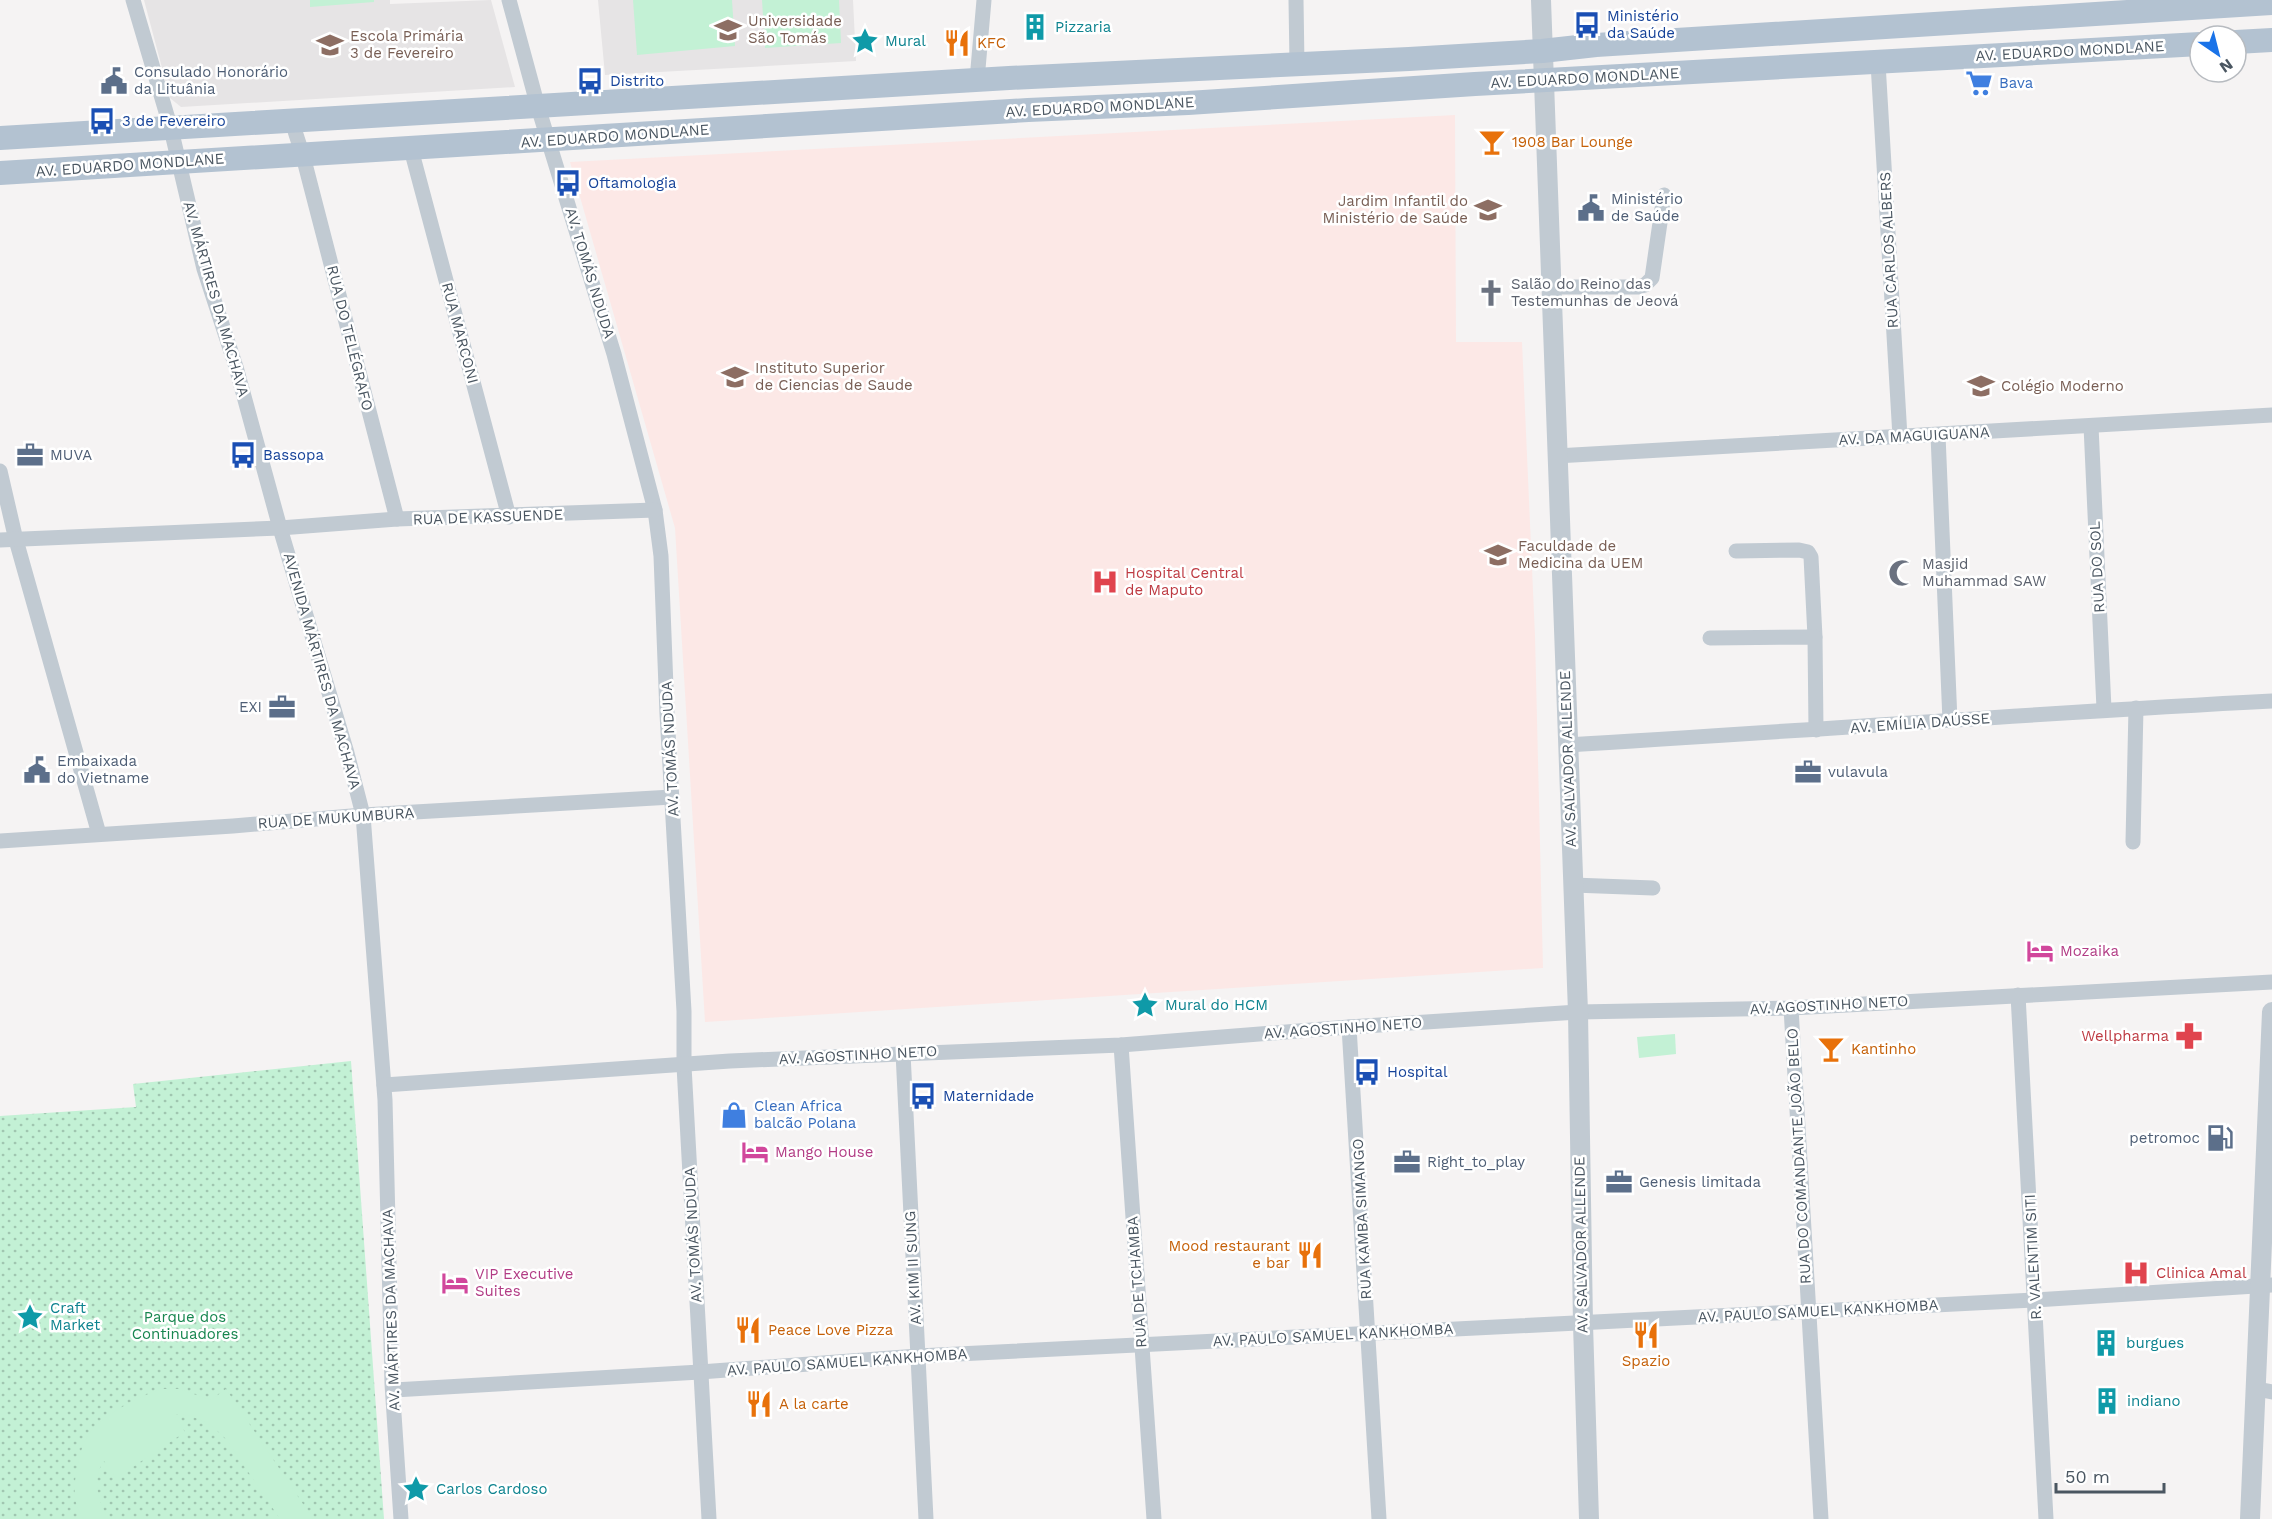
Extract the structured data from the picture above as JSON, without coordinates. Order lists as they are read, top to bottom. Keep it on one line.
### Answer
{"streets":{"main road":["AV. EDUARDO MONDLANE"],"street":["RUA CARLOS ALBERS","AV. TOMÁS NDUDA","AV. MÁRTIRES DA MACHAVA","RUA MARCONI","RUA DO TELÉGRAFO","AV. DA MAGUIGUANA","RUA DE KASSUENDE","RUA DO SOL","AVENIDA MÁRTIRES DA MACHAVA","AV. EMÍLIA DAÚSSE","AV. SALVADOR ALLENDE","RUA DE MUKUMBURA","AV. AGOSTINHO NETO","RUA DO COMANDANTE JOÃO BELO","RUA KAMBA SIMANGO","R. VALENTIM SITI","AV. KIM II SUNG","RUA DE TCHAMBA","AV. PAULO SAMUEL KANKHOMBA"]},"crossings":[["AV. EDUARDO MONDLANE","RUA CARLOS ALBERS"],["AV. EDUARDO MONDLANE","AV. TOMÁS NDUDA"],["AV. EDUARDO MONDLANE","AV. MÁRTIRES DA MACHAVA"],["AV. EDUARDO MONDLANE","RUA MARCONI"],["AV. EDUARDO MONDLANE","RUA DO TELÉGRAFO"],["AV. EDUARDO MONDLANE","AV. SALVADOR ALLENDE"],["RUA CARLOS ALBERS","AV. DA MAGUIGUANA"],["AV. TOMÁS NDUDA","RUA DE KASSUENDE"],["AV. TOMÁS NDUDA","RUA DE MUKUMBURA"],["AV. TOMÁS NDUDA","AV. AGOSTINHO NETO"],["AV. TOMÁS NDUDA","AV. PAULO SAMUEL KANKHOMBA"],["AV. MÁRTIRES DA MACHAVA","RUA DE KASSUENDE"],["AV. MÁRTIRES DA MACHAVA","AVENIDA MÁRTIRES DA MACHAVA"],["AV. MÁRTIRES DA MACHAVA","AV. AGOSTINHO NETO"],["AV. MÁRTIRES DA MACHAVA","AV. PAULO SAMUEL KANKHOMBA"],["RUA MARCONI","RUA DE KASSUENDE"],["RUA DO TELÉGRAFO","RUA DE KASSUENDE"],["AV. DA MAGUIGUANA","RUA DO SOL"],["AV. DA MAGUIGUANA","AV. SALVADOR ALLENDE"],["RUA DE KASSUENDE","AVENIDA MÁRTIRES DA MACHAVA"],["RUA DO SOL","AV. EMÍLIA DAÚSSE"],["AVENIDA MÁRTIRES DA MACHAVA","RUA DE MUKUMBURA"],["AVENIDA MÁRTIRES DA MACHAVA","AV. AGOSTINHO NETO"],["AV. EMÍLIA DAÚSSE","AV. SALVADOR ALLENDE"],["AV. SALVADOR ALLENDE","AV. AGOSTINHO NETO"],["AV. SALVADOR ALLENDE","AV. PAULO SAMUEL KANKHOMBA"],["AV. AGOSTINHO NETO","RUA DO COMANDANTE JOÃO BELO"],["AV. AGOSTINHO NETO","RUA KAMBA SIMANGO"],["AV. AGOSTINHO NETO","R. VALENTIM SITI"],["AV. AGOSTINHO NETO","AV. KIM II SUNG"],["AV. AGOSTINHO NETO","RUA DE TCHAMBA"],["RUA DO COMANDANTE JOÃO BELO","AV. PAULO SAMUEL KANKHOMBA"],["RUA KAMBA SIMANGO","AV. PAULO SAMUEL KANKHOMBA"],["R. VALENTIM SITI","AV. PAULO SAMUEL KANKHOMBA"],["AV. KIM II SUNG","AV. PAULO SAMUEL KANKHOMBA"],["RUA DE TCHAMBA","AV. PAULO SAMUEL KANKHOMBA"]],"parks":["Parque dos Continuadores"],"places":{"bus stop":["Ministério da Saúde","Distrito","3 de Fevereiro","Oftamologia","Bassopa","Hospital","Maternidade"],"building":["Pizzaria","burgues","indiano"],"school or university":["Universidade São Tomás","Escola Primária 3 de Fevereiro","Jardim Infantil do Ministério de Saúde","Instituto Superior de Ciencias de Saude","Colégio Moderno","Faculdade de Medicina da UEM"],"place":["Mural","Mural do HCM","Craft Market","Carlos Cardoso"],"restaurant":["KFC","Mood restaurant e bar","Peace Love Pizza","Spazio","A la carte"],"public building":["Consulado Honorário da Lituânia","Ministério de Saúde","Embaixada do Vietname"],"supermarket":["Bava"],"bar":["1908 Bar Lounge","Kantinho"],"church":["Salão do Reino das Testemunhas de Jeová"],"office":["MUVA","EXI","vulavula","Right_to_play","Genesis limitada"],"mosque":["Masjid Muhammad SAW"],"hospital":["Hospital Central de Maputo","Clinica Amal"],"hotel":["Mozaika","Mango House","VIP Executive Suites"],"pharmacy":["Wellpharma"],"shop":["Clean Africa balcão Polana"],"fuel station":["petromoc"]},"scale_bar":"50 m","north":"bottom right"}
